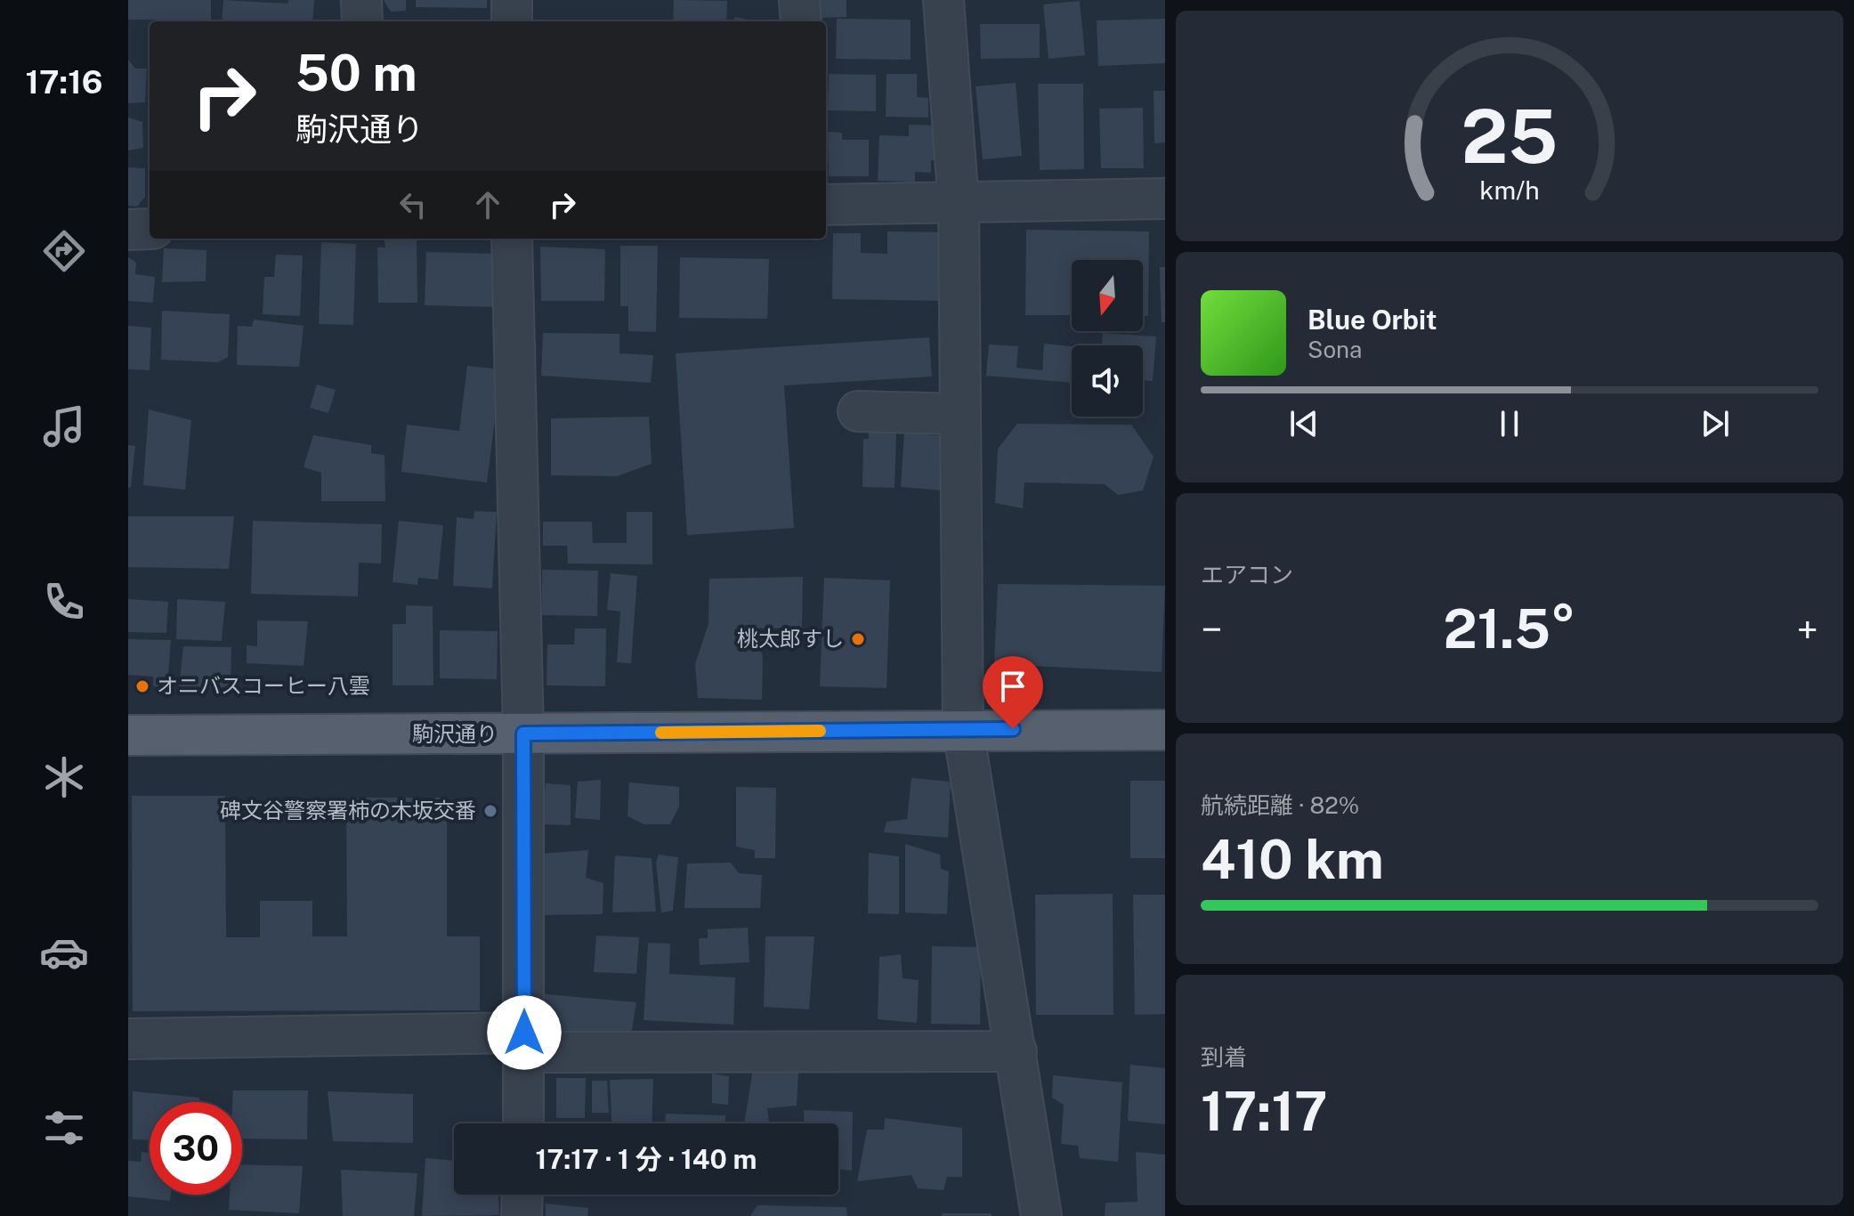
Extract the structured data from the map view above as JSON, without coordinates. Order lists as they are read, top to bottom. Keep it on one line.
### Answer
{"streets":{"main road":["駒沢通り"]},"places":["桃太郎すし","オニバスコーヒー八雲","碑文谷警察署柿の木坂交番"],"north":"bottom","page":{"tabs":"17:16","turn":["50 m","駒沢通り"],"song":["Blue Orbit","Sona"],"tile":["エアコン",["航続距離 · 82%","410 km"],["到着","17:17"]],"heat":["−","21.5°","+"],"limit":"30","trip":"17:17 · 1 分 · 140 m","gauge":["25","km/h"]}}
